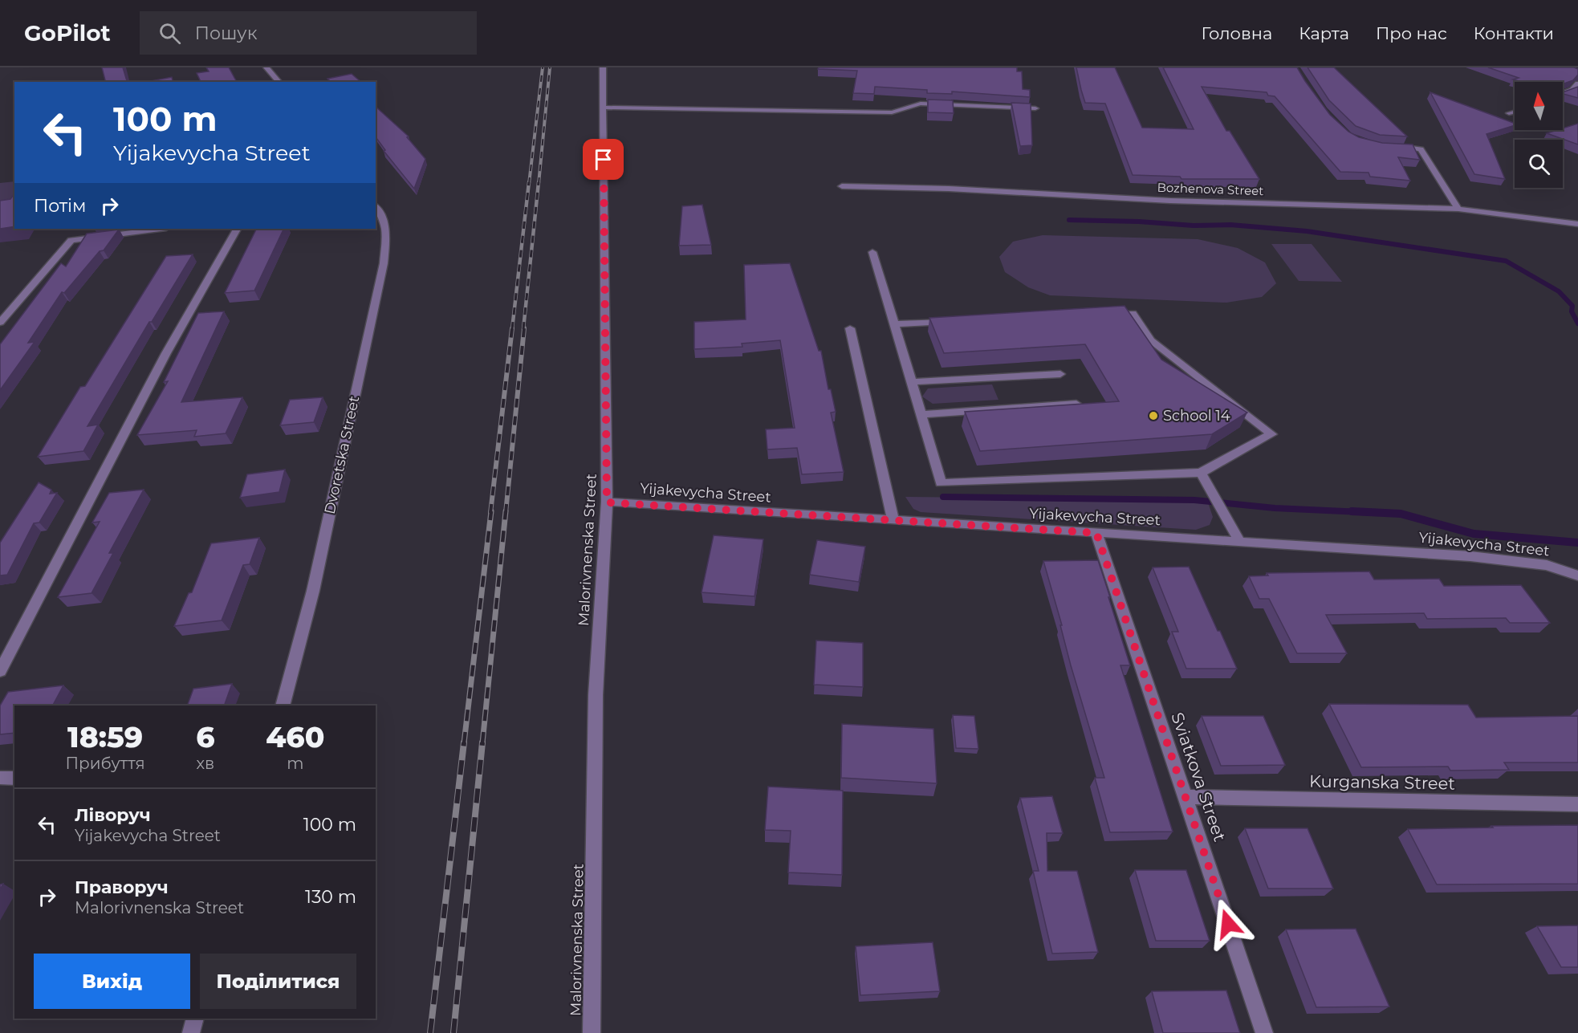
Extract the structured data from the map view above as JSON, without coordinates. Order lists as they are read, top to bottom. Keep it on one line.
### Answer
{"streets":{"street":["Bozhenova Street","Dvoretska Street","Yijakevycha Street","Malorivnenska Street","Sviatkova Street","Kurganska Street"]},"crossings":[["Yijakevycha Street","Malorivnenska Street"],["Yijakevycha Street","Sviatkova Street"],["Sviatkova Street","Kurganska Street"]],"places":["School 14"],"north":"top","page":{"header":"GoPilot","search":"Пошук","nav":["Головна","Карта","Про нас","Контакти"],"turn":["100 m","Yijakevycha Street"],"then":"Потім","eta":["18:59","Прибуття","6","хв","460","m"],"list":[{"name":"Ліворуч","note":"Yijakevycha Street","value":"100 m"},{"name":"Праворуч","note":"Malorivnenska Street","value":"130 m"}],"buttons":["Вихід","Поділитися"]}}
